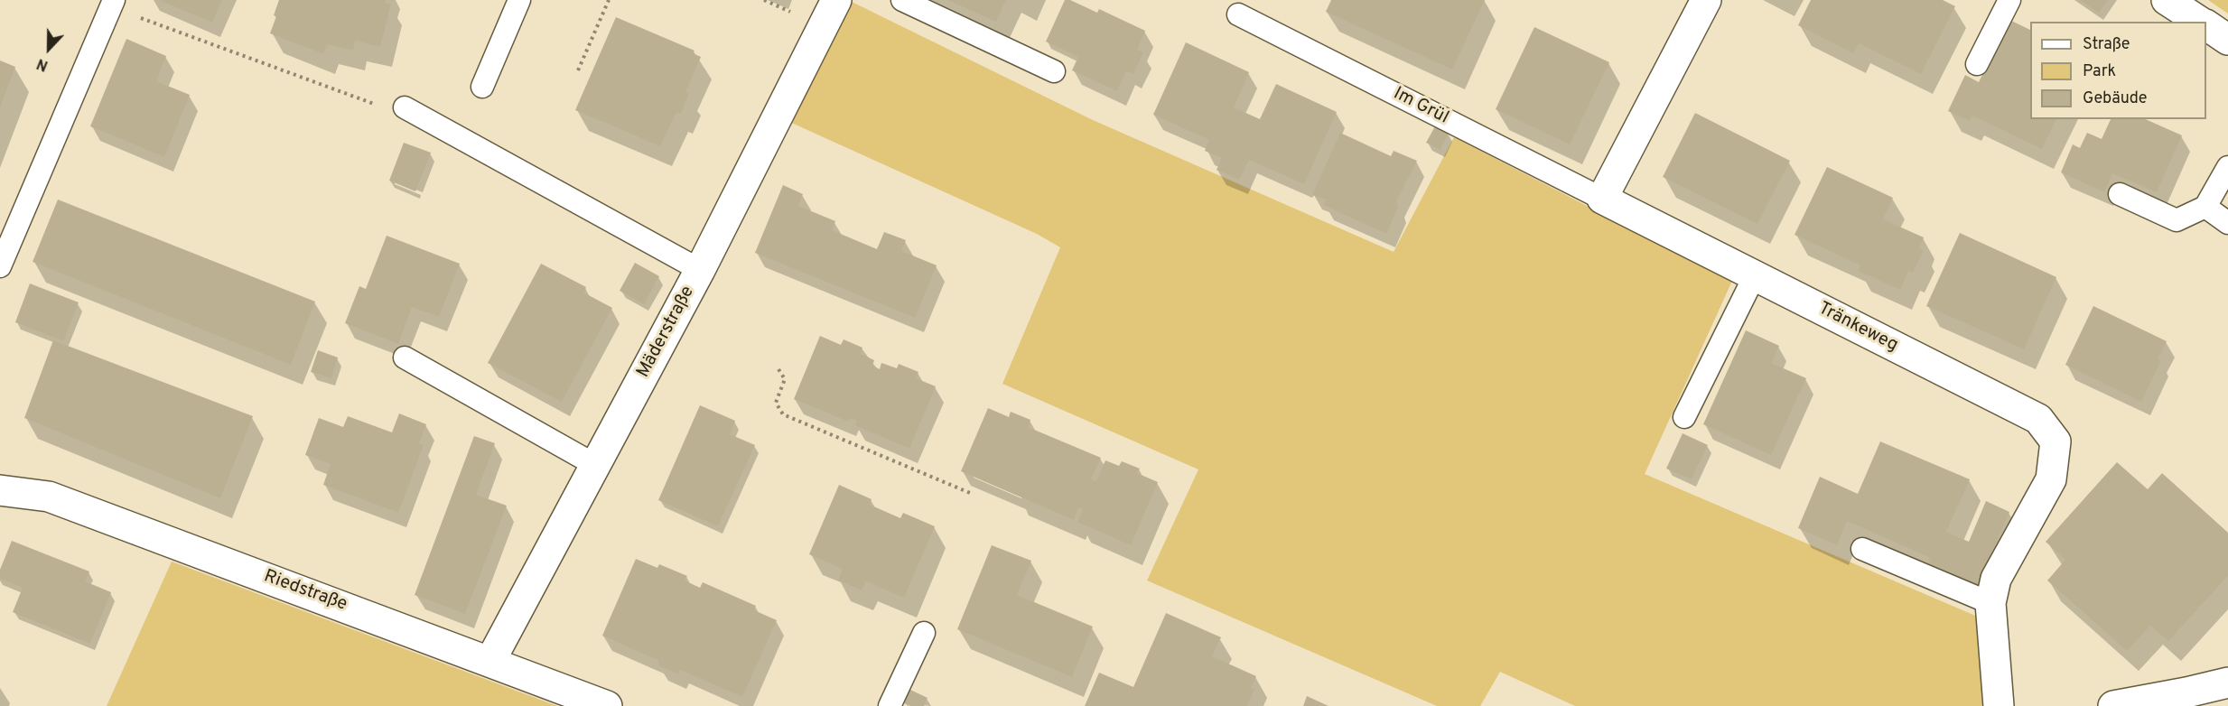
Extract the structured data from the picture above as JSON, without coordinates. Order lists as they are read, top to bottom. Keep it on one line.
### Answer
{"streets":{"street":["Tränkeweg","Mäderstraße","Riedstraße"],"lane":["Im Grül"]},"crossings":[["Im Grül","Tränkeweg"],["Mäderstraße","Riedstraße"]],"legend":["Straße","Park","Gebäude"],"north":"bottom"}
